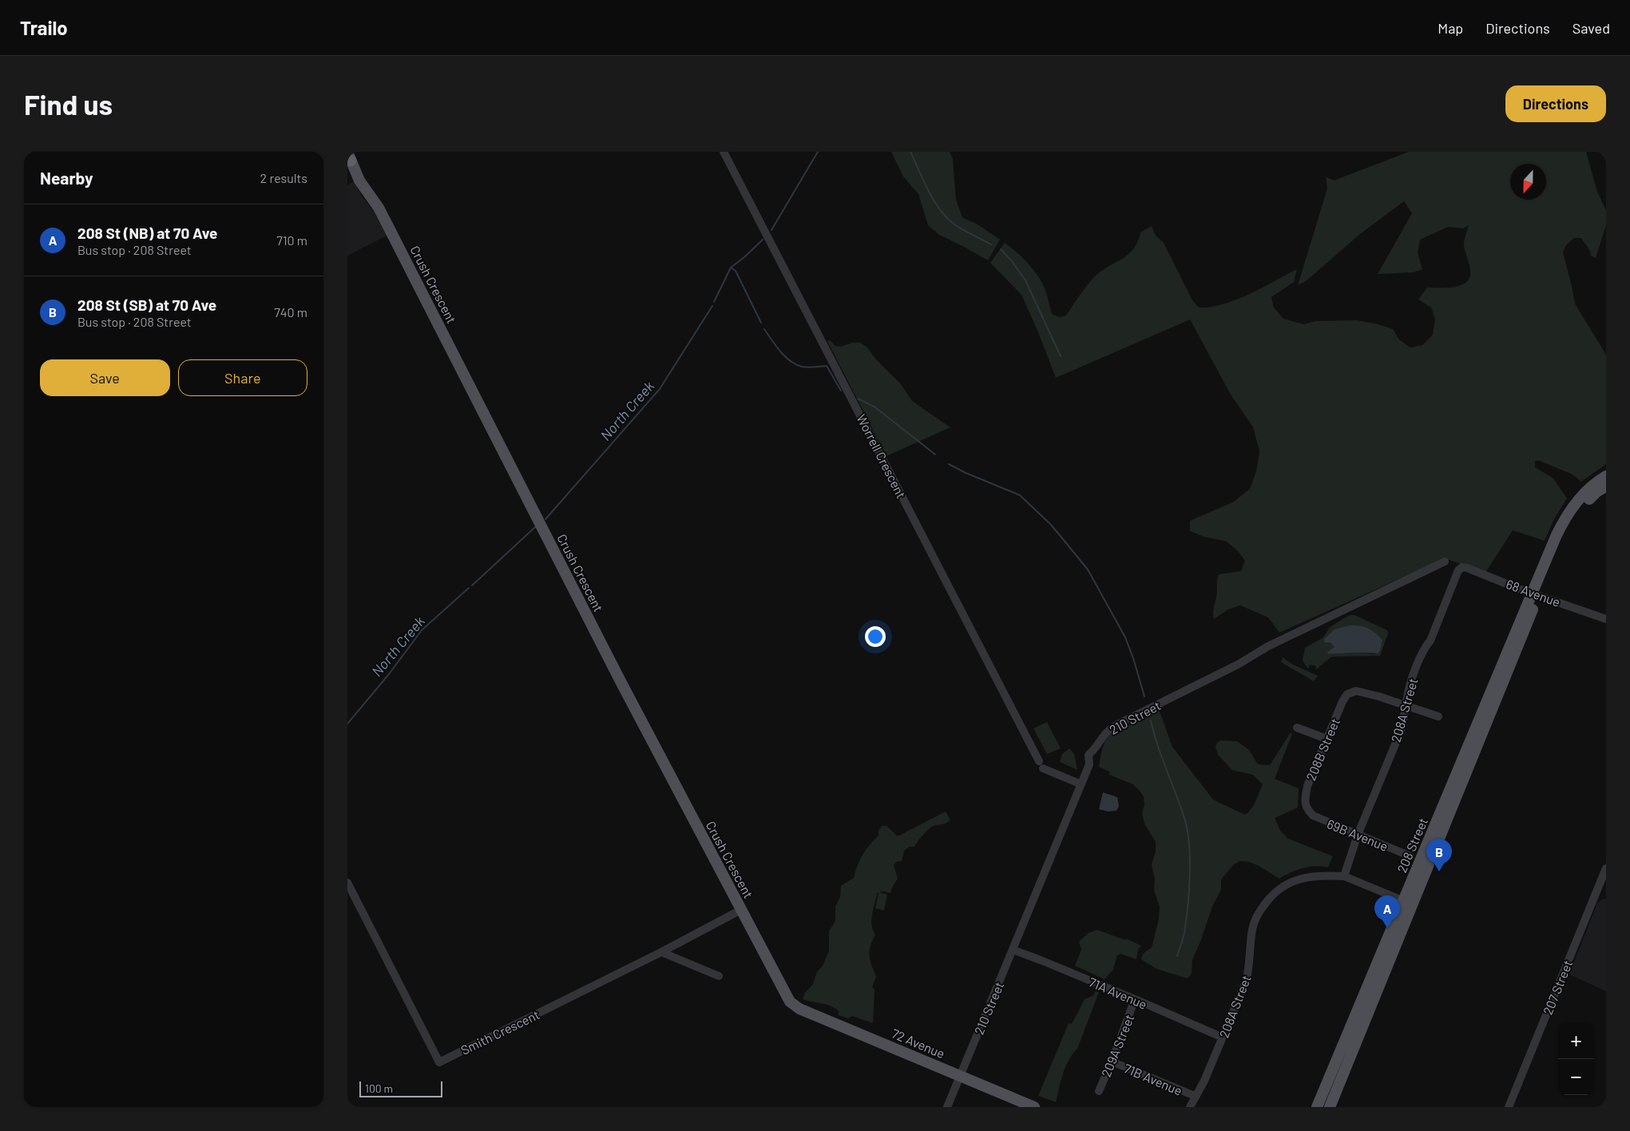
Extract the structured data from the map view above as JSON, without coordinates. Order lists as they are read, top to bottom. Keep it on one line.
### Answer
{"streets":{"main road":["Crush Crescent","208 Street","72 Avenue"],"street":["Worrell Crescent","68 Avenue","208A Street","210 Street","208B Street","69B Avenue","207 Street","71A Avenue","Smith Crescent","209A Street","71B Avenue"]},"crossings":[["Crush Crescent","Smith Crescent"],["Crush Crescent","72 Avenue"],["Worrell Crescent","210 Street"],["68 Avenue","208A Street"],["68 Avenue","208 Street"],["208A Street","208B Street"],["208A Street","69B Avenue"],["208A Street","71A Avenue"],["208A Street","71B Avenue"],["210 Street","71A Avenue"],["210 Street","72 Avenue"],["208B Street","69B Avenue"],["71A Avenue","209A Street"],["209A Street","71B Avenue"]],"water":["North Creek"],"scale_bar":"100 m","north":"bottom","page":{"header":"Trailo","nav":["Map","Directions","Saved"],"buttons":["Directions",["Save","Share"]],"title":"Find us","heading":["Nearby","2 results"],"list":[{"mark":"A","name":"208 St (NB) at 70 Ave","note":"Bus stop · 208 Street","value":"710 m"},{"mark":"B","name":"208 St (SB) at 70 Ave","note":"Bus stop · 208 Street","value":"740 m"}],"pins":["B","A"],"map_buttons":["+","−"],"scale":"100 m"}}
